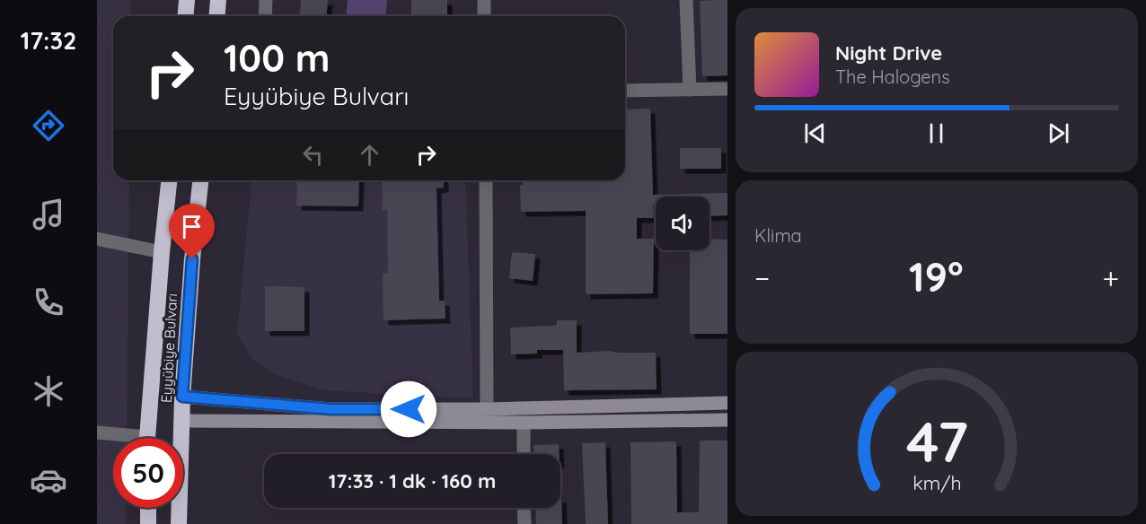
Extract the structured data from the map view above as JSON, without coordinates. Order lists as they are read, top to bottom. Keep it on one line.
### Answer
{"streets":{"highway":["Eyyübiye Bulvarı"]},"page":{"tabs":"17:32","turn":["100 m","Eyyübiye Bulvarı"],"song":["Night Drive","The Halogens"],"tile":"Klima","heat":["−","19°","+"],"limit":"50","trip":"17:33 · 1 dk · 160 m","gauge":["47","km/h"]}}
